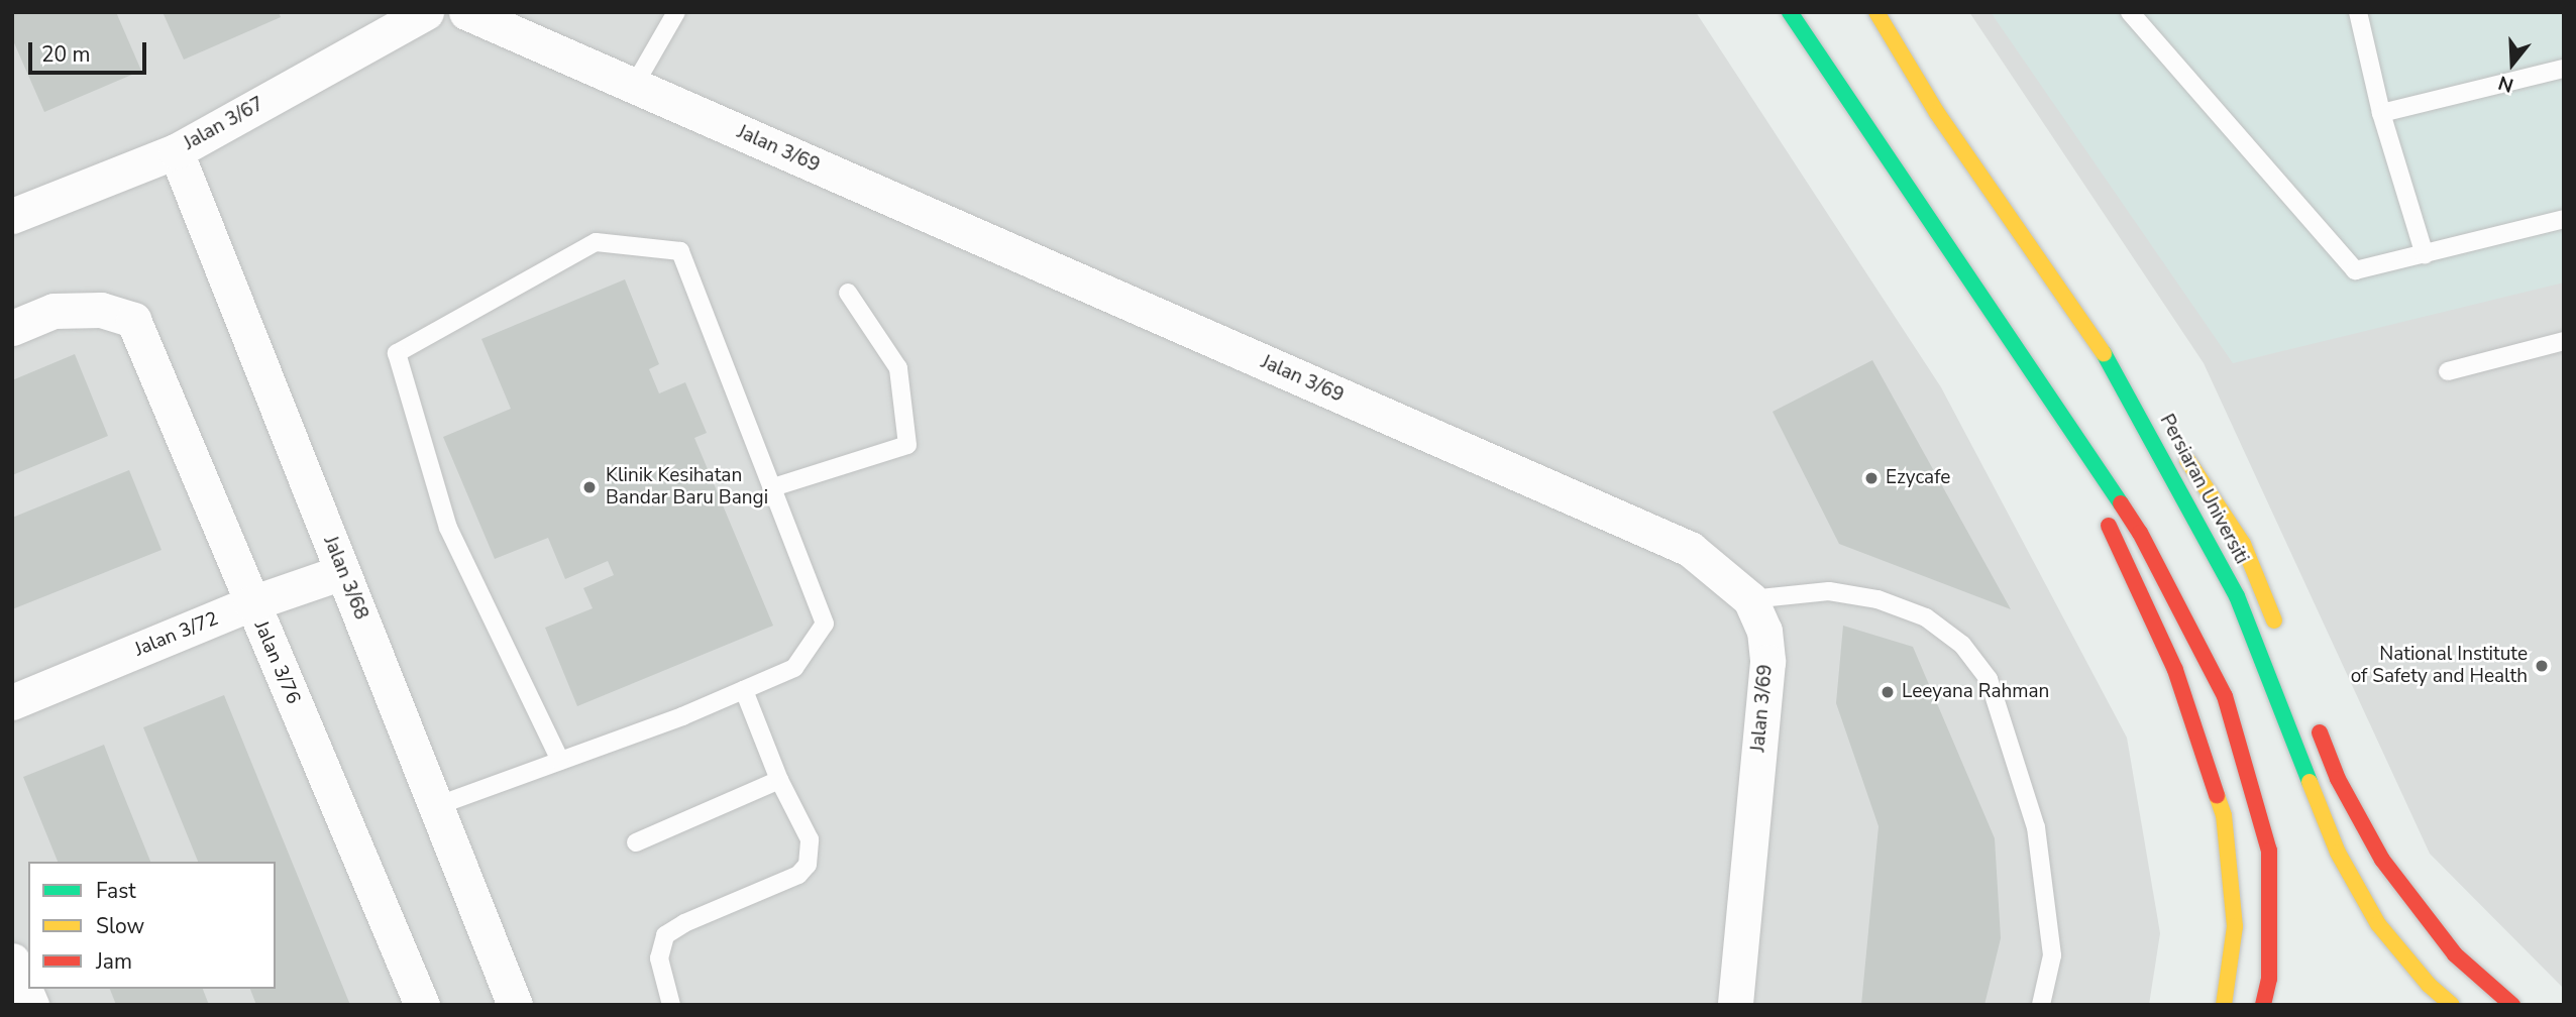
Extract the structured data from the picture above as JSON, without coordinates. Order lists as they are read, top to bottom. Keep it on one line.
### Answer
{"streets":{"main road":["Persiaran Universiti"],"street":["Jalan 3/67","Jalan 3/69","Jalan 3/68","Jalan 3/72","Jalan 3/76"]},"crossings":[["Jalan 3/67","Jalan 3/68"],["Jalan 3/68","Jalan 3/72"],["Jalan 3/72","Jalan 3/76"]],"places":["Ezycafe","Klinik Kesihatan Bandar Baru Bangi","National Institute of Safety and Health","Leeyana Rahman"],"legend":["Fast","Slow","Jam"],"scale_bar":"20 m","north":"bottom"}
